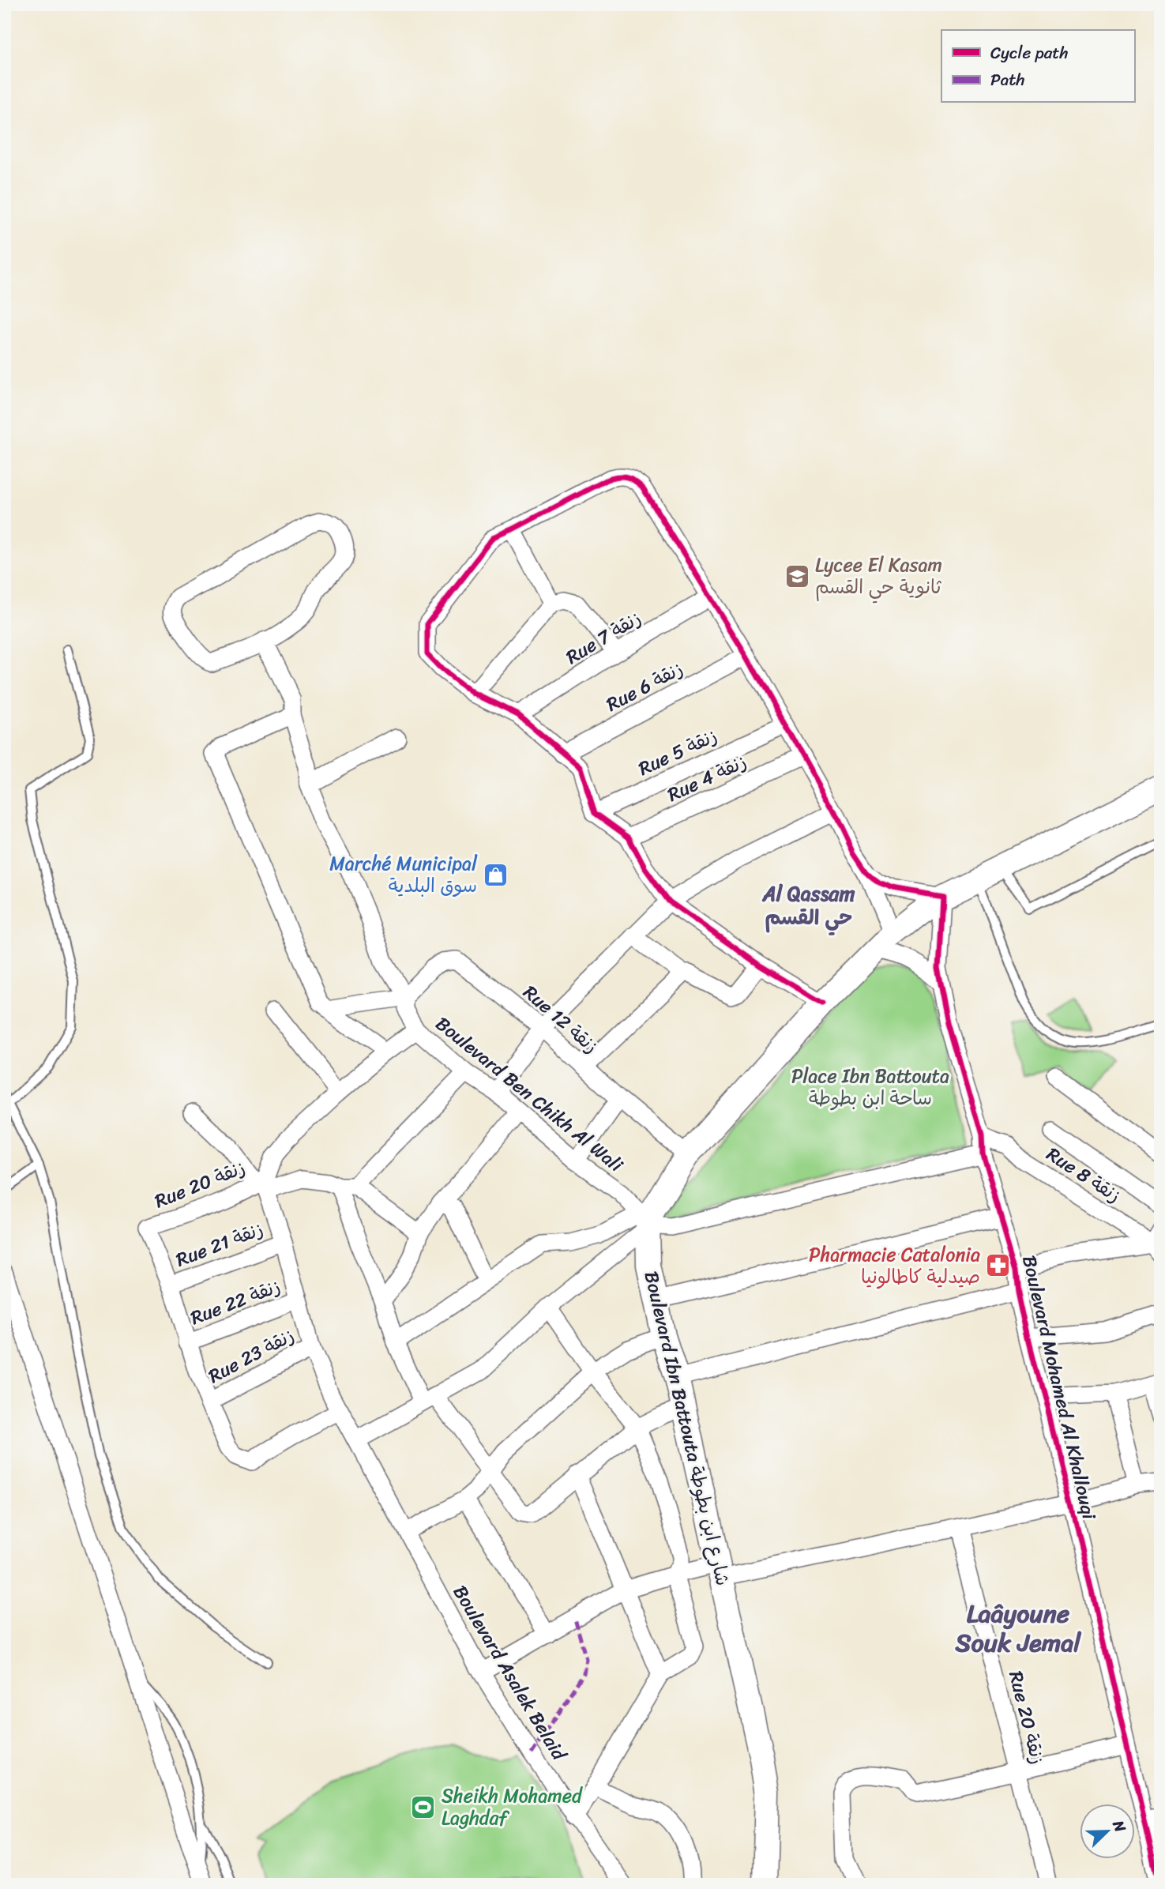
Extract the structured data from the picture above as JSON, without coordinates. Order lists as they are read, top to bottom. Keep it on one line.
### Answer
{"streets":{"street":["Rue 7 زنقة","Rue 6 زنقة","Rue 5 زنقة","Rue 4 زنقة","Rue 12 زنقة","Boulevard Ben Chikh Al Wali","Rue 8 زنقة","Rue 20 زنقة","Rue 21 زنقة","Rue 22 زنقة","Rue 23 زنقة","Boulevard Mohamed Al Khallouqi","Boulevard Ibn Battouta شارع ابن بطوطة","Boulevard Asalek Belaid"]},"crossings":[["Rue 12 زنقة","Boulevard Ben Chikh Al Wali"],["Rue 12 زنقة","Boulevard Ibn Battouta شارع ابن بطوطة"],["Boulevard Ben Chikh Al Wali","Boulevard Ibn Battouta شارع ابن بطوطة"],["Rue 8 زنقة","Boulevard Mohamed Al Khallouqi"],["Rue 20 زنقة","Rue 21 زنقة"],["Rue 23 زنقة","Boulevard Asalek Belaid"],["Boulevard Mohamed Al Khallouqi","Boulevard Ibn Battouta شارع ابن بطوطة"]],"districts":["Al Qassam حي القسم","Laâyoune Souk Jemal"],"parks":["Place Ibn Battouta ساحة ابن بطوطة"],"places":{"school or university":["Lycee El Kasam ثانوية حي القسم"],"shop":["Marché Municipal سوق البلدية"],"pharmacy":["Pharmacie Catalonia صيدلية كاطالونيا"],"sports":["Sheikh Mohamed Laghdaf"]},"legend":["Cycle path","Path"],"north":"top right"}
